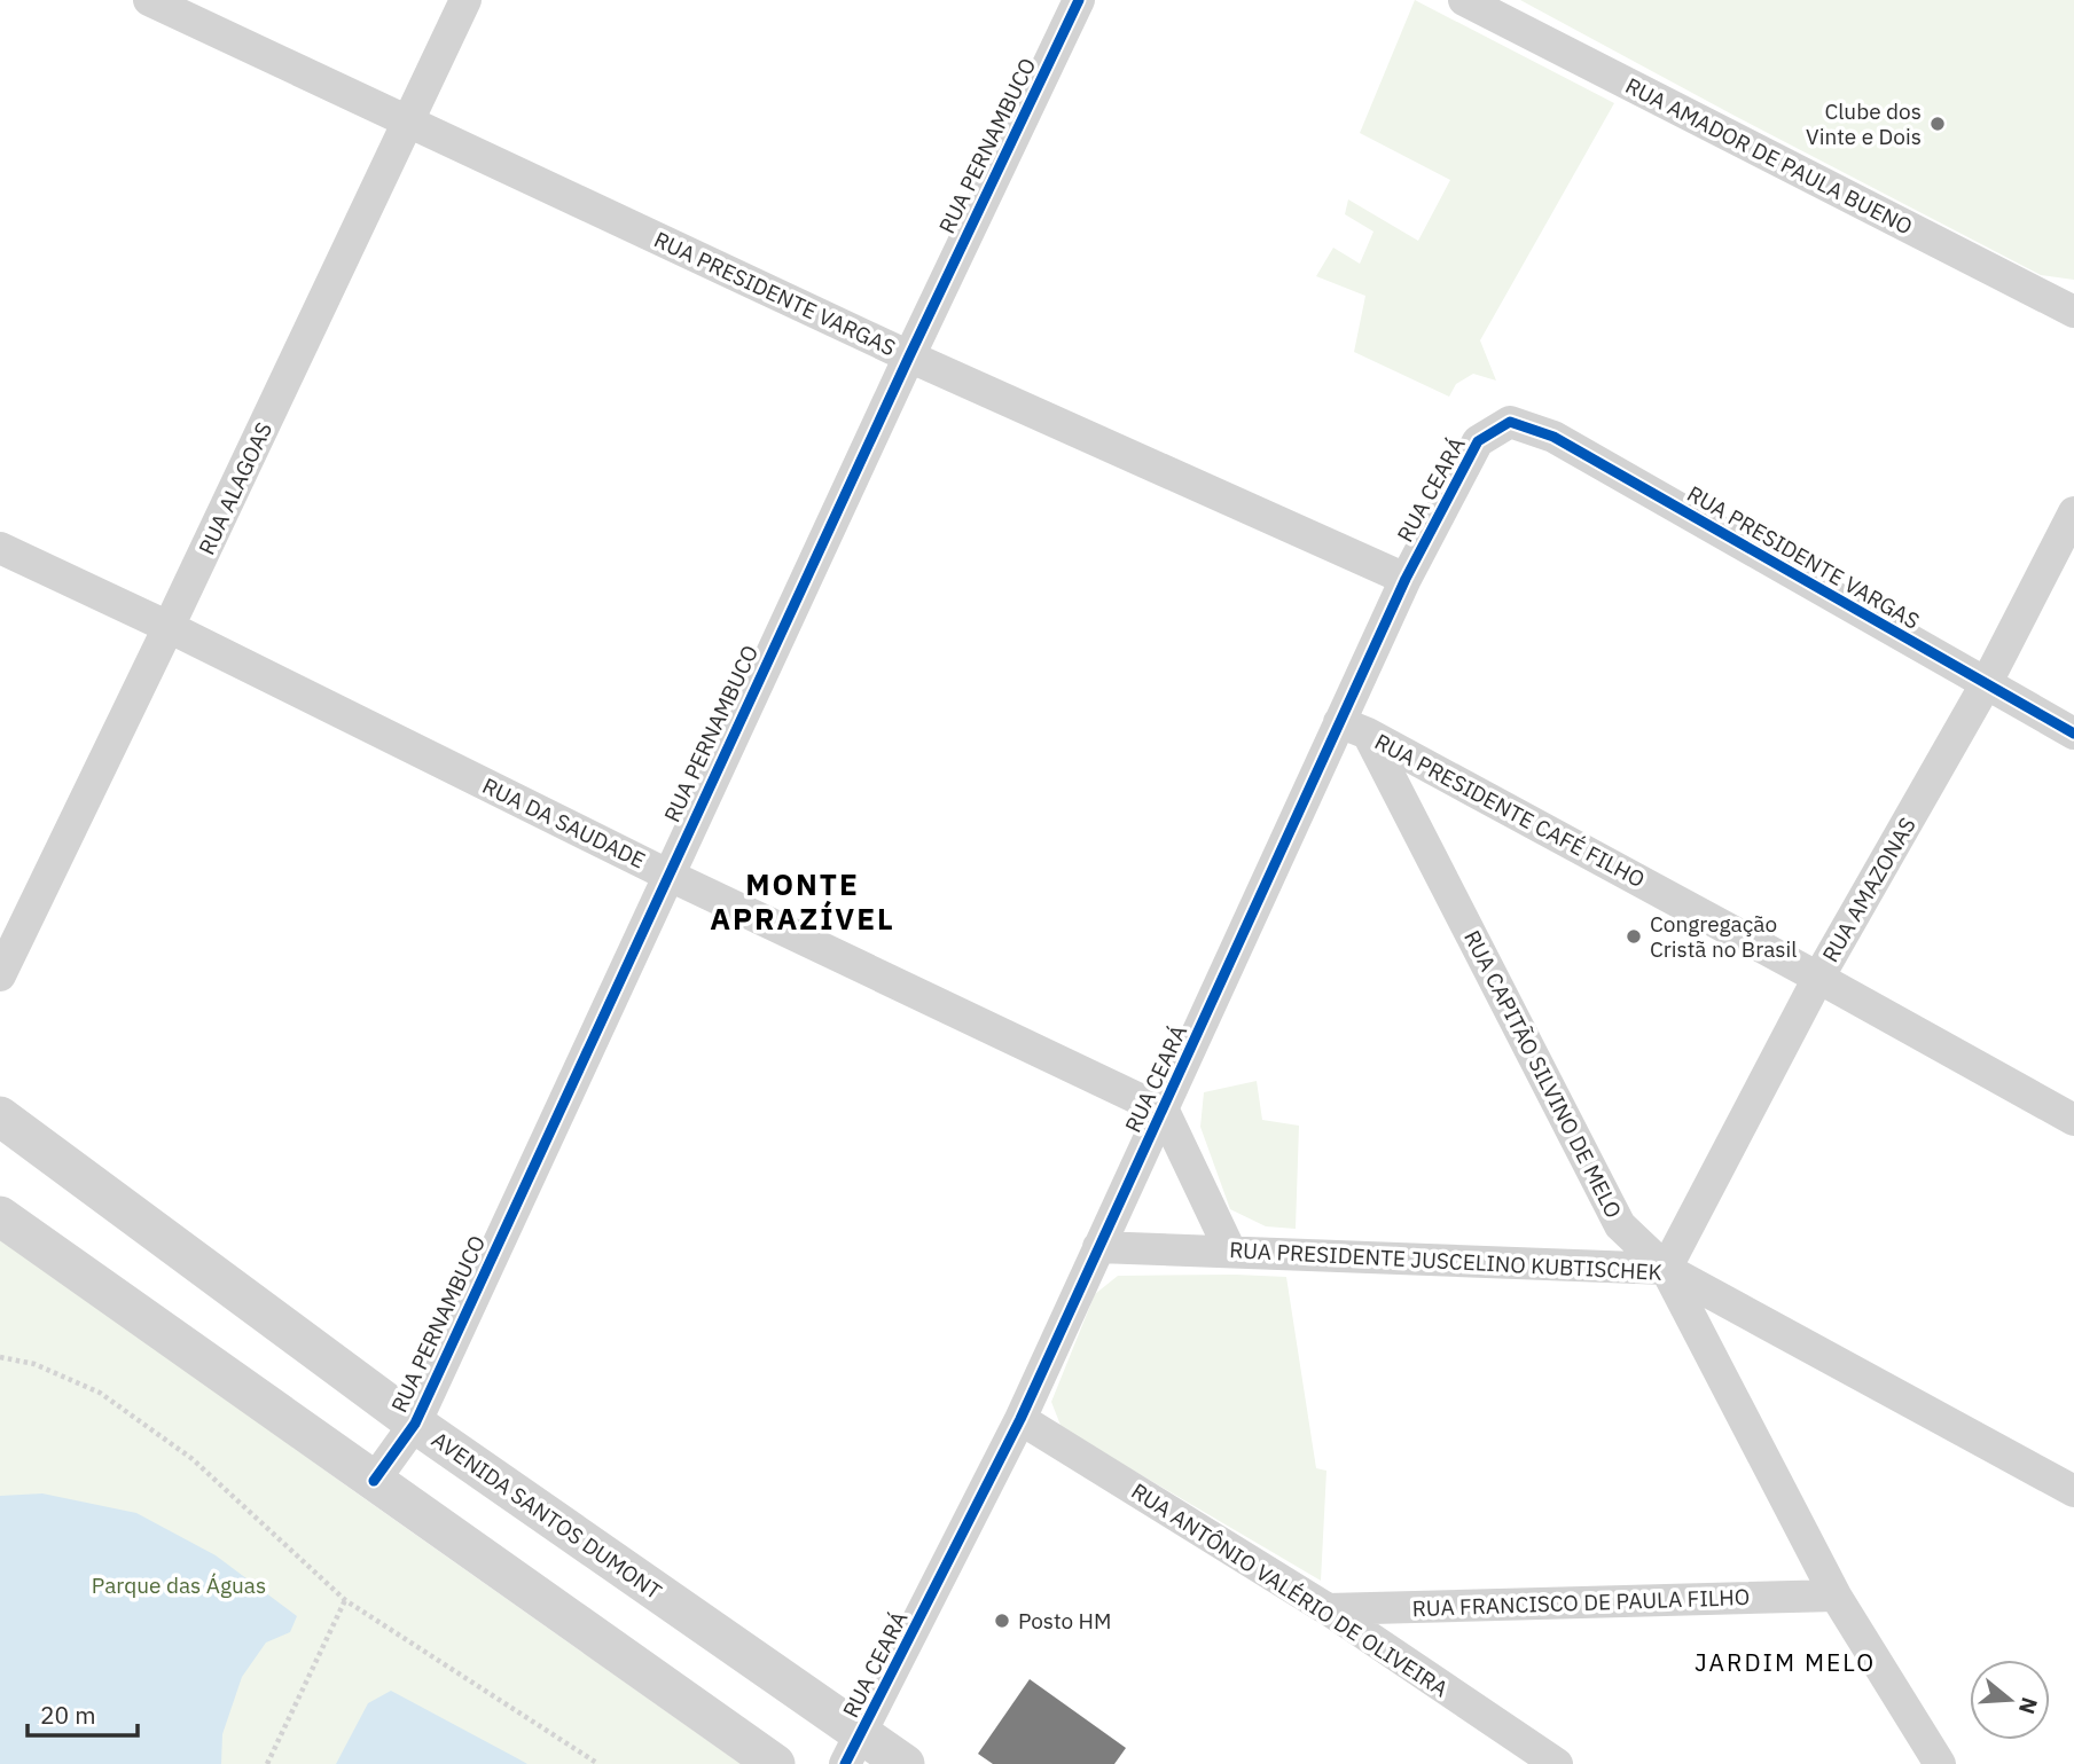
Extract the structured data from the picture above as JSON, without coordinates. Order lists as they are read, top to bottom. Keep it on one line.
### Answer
{"streets":{"street":["RUA PERNAMBUCO","RUA AMADOR DE PAULA BUENO","RUA PRESIDENTE VARGAS","RUA ALAGOAS","RUA CEARÁ","RUA PRESIDENTE CAFÉ FILHO","RUA DA SAUDADE","RUA AMAZONAS","RUA CAPITÃO SILVINO DE MELO","RUA PRESIDENTE JUSCELINO KUBTISCHEK","AVENIDA SANTOS DUMONT","RUA ANTÔNIO VALÉRIO DE OLIVEIRA","RUA FRANCISCO DE PAULA FILHO"]},"crossings":[["RUA PERNAMBUCO","RUA PRESIDENTE VARGAS"],["RUA PERNAMBUCO","RUA DA SAUDADE"],["RUA PERNAMBUCO","AVENIDA SANTOS DUMONT"],["RUA PRESIDENTE VARGAS","RUA ALAGOAS"],["RUA PRESIDENTE VARGAS","RUA CEARÁ"],["RUA PRESIDENTE VARGAS","RUA AMAZONAS"],["RUA ALAGOAS","RUA DA SAUDADE"],["RUA CEARÁ","RUA PRESIDENTE CAFÉ FILHO"],["RUA CEARÁ","RUA DA SAUDADE"],["RUA CEARÁ","RUA CAPITÃO SILVINO DE MELO"],["RUA CEARÁ","RUA PRESIDENTE JUSCELINO KUBTISCHEK"],["RUA CEARÁ","AVENIDA SANTOS DUMONT"],["RUA CEARÁ","RUA ANTÔNIO VALÉRIO DE OLIVEIRA"],["RUA PRESIDENTE CAFÉ FILHO","RUA AMAZONAS"],["RUA PRESIDENTE CAFÉ FILHO","RUA CAPITÃO SILVINO DE MELO"],["RUA AMAZONAS","RUA CAPITÃO SILVINO DE MELO"],["RUA AMAZONAS","RUA PRESIDENTE JUSCELINO KUBTISCHEK"],["RUA CAPITÃO SILVINO DE MELO","RUA PRESIDENTE JUSCELINO KUBTISCHEK"],["RUA CAPITÃO SILVINO DE MELO","RUA FRANCISCO DE PAULA FILHO"],["RUA ANTÔNIO VALÉRIO DE OLIVEIRA","RUA FRANCISCO DE PAULA FILHO"]],"districts":["MONTE APRAZÍVEL","JARDIM MELO"],"parks":["Parque das Águas"],"places":["Clube dos Vinte e Dois","Congregação Cristã no Brasil","Posto HM"],"scale_bar":"20 m","north":"right"}
